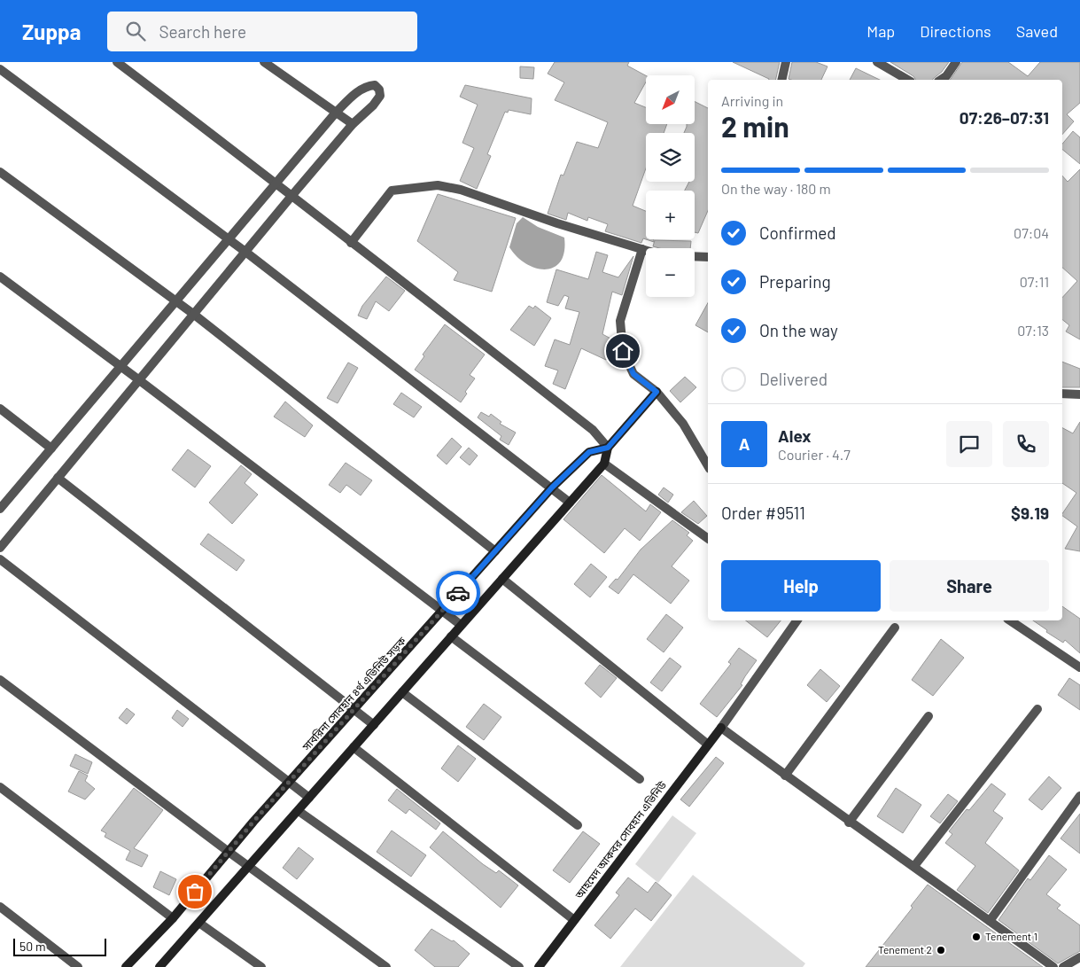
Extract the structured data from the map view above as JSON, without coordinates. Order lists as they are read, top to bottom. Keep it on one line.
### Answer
{"streets":{"street":["সাবরিনা সোবহান ৪র্থ এভিনিউ সড়ক","আহমেদ আকবর সোবহান এভিনিউ"]},"places":["Tenement 1","Tenement 2"],"scale_bar":"50 m","north":"bottom left","page":{"header":"Zuppa","search":"Search here","nav":["Map","Directions","Saved"],"map_buttons":["+","−"],"heading":["2 min","Arriving in","07:26–07:31"],"panel":["Alex","Courier · 4.7","Order #9511","$9.19"],"bar":"On the way · 180 m","list":[["Confirmed","07:04"],["Preparing","07:11"],["On the way","07:13"],"Delivered"],"round":"A","buttons":["Help","Share"],"scale":"50 m"}}
